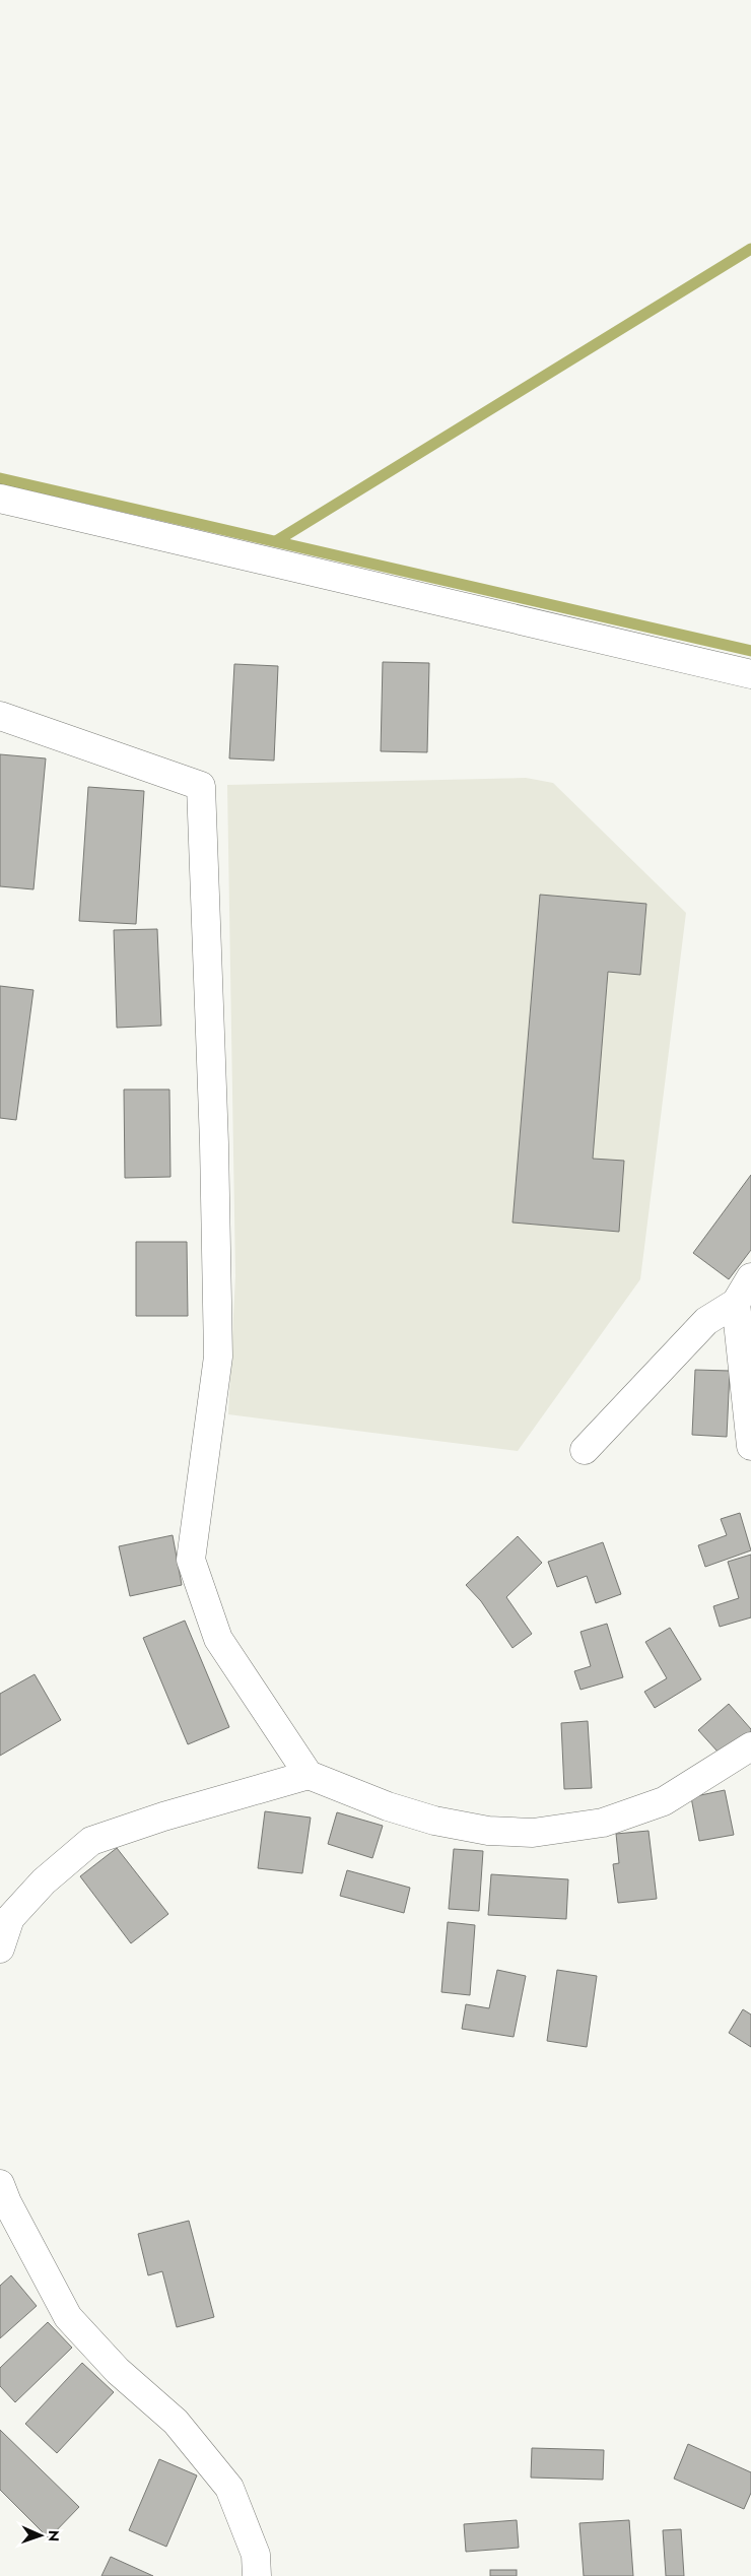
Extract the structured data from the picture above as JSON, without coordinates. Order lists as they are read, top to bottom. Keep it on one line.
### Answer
{"north":"right"}
